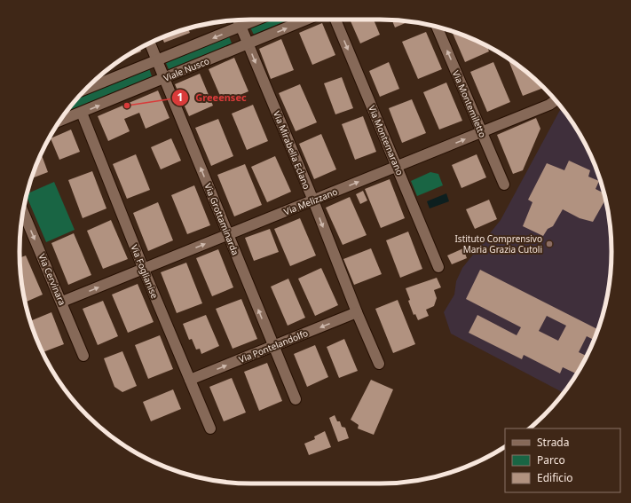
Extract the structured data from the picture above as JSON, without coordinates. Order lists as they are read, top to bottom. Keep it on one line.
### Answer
{"streets":{"street":["Viale Nusco","Via Montemiletto","Via Montemarano","Via Mirabella Eclano","Via Melizzano","Via Grottaminarda","Via Foglianise","Via Cervinara","Via Pontelandolfo"]},"crossings":[["Viale Nusco","Via Mirabella Eclano"],["Viale Nusco","Via Grottaminarda"],["Viale Nusco","Via Foglianise"],["Via Montemiletto","Via Melizzano"],["Via Montemarano","Via Melizzano"],["Via Mirabella Eclano","Via Melizzano"],["Via Mirabella Eclano","Via Pontelandolfo"],["Via Melizzano","Via Grottaminarda"],["Via Melizzano","Via Foglianise"],["Via Melizzano","Via Cervinara"],["Via Grottaminarda","Via Pontelandolfo"],["Via Foglianise","Via Pontelandolfo"]],"one_way":["Via Montemiletto","Via Montemarano","Via Mirabella Eclano","Via Melizzano","Via Grottaminarda","Via Cervinara"],"places":["Greeensec","Istituto Comprensivo Maria Grazia Cutoli"],"legend":["Strada","Parco","Edificio"]}
